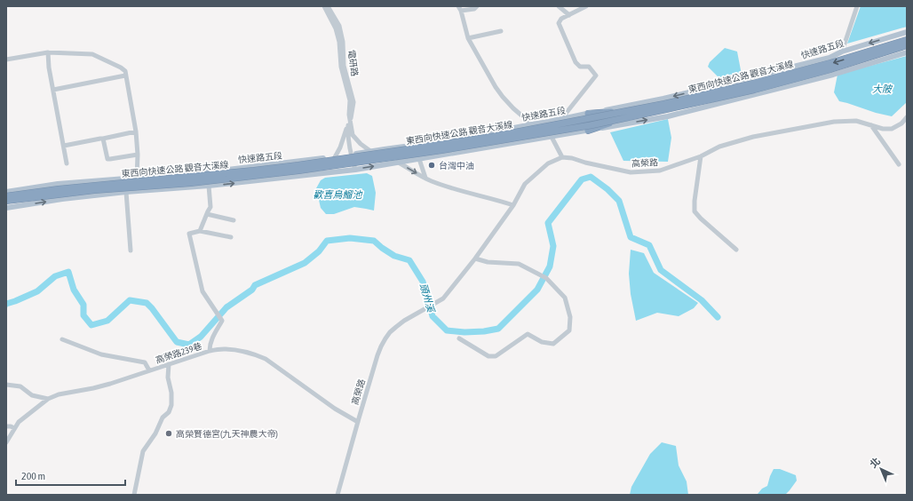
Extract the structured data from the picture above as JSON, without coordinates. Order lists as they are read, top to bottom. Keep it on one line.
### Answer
{"streets":{"highway":["東西向快速公路 觀音大溪線"],"main road":["快速路五段"],"street":["電研路","高榮路","高榮路239巷"]},"crossings":[["快速路五段","電研路"],["高榮路","高榮路239巷"]],"water":["大陂","歡喜烏鰡池","頭州溪"],"places":["台灣中油","高榮賢德宮(九天神農大帝)"],"scale_bar":"200 m","north":"top left"}
